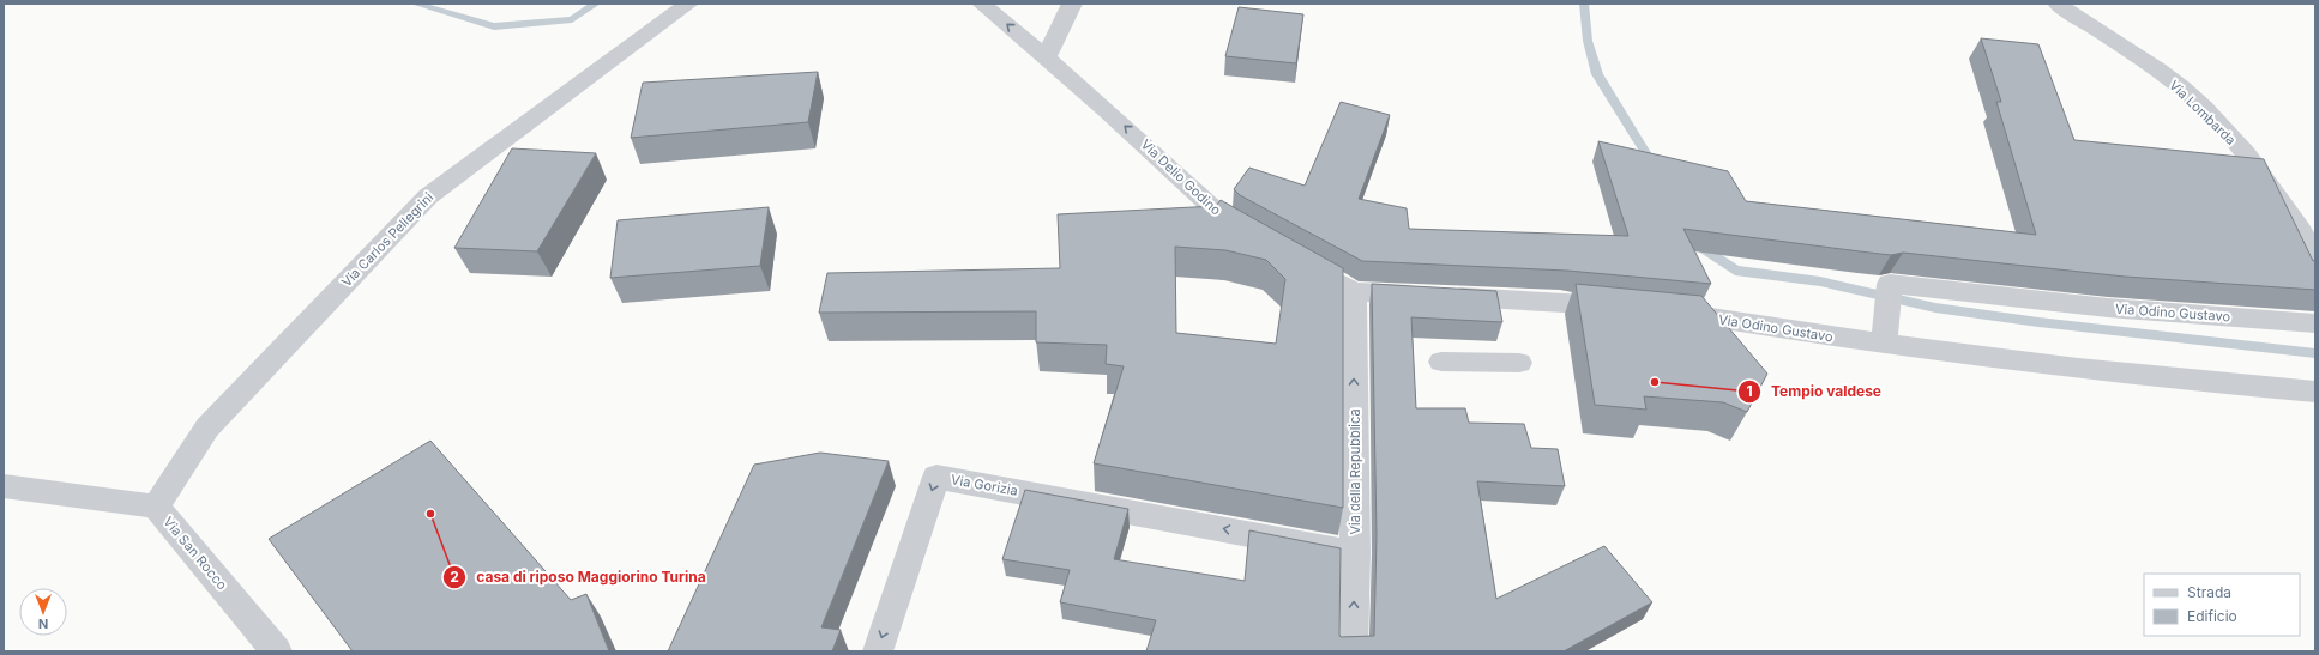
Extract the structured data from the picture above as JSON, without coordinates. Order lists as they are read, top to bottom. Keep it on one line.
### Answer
{"streets":{"street":["Via Lombarda","Via Delio Godino","Via Carlos Pellegrini","Via Odino Gustavo","Via della Repubblica","Via Gorizia","Via San Rocco"]},"crossings":[["Via Carlos Pellegrini","Via San Rocco"],["Via della Repubblica","Via Gorizia"]],"one_way":["Via Delio Godino","Via della Repubblica"],"places":["Tempio valdese","casa di riposo Maggiorino Turina"],"legend":["Strada","Edificio"],"north":"bottom"}
